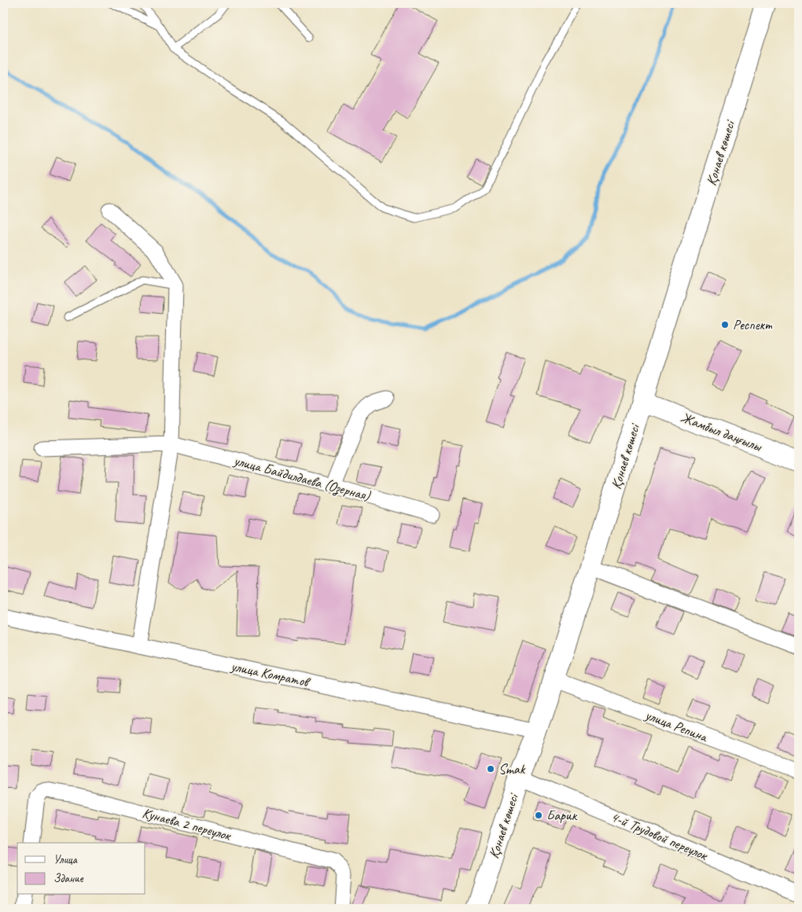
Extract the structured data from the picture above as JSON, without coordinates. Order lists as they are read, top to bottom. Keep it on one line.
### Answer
{"streets":{"main road":["Қонаев көшесі","Жамбыл даңғылы"],"street":["улица Байдилдаева (Озерная)","улица Комратов","улица Репина","Кунаева 2 переулок","4-й Трудовой переулок"]},"crossings":[["Қонаев көшесі","Жамбыл даңғылы"],["Қонаев көшесі","улица Комратов"],["Қонаев көшесі","улица Репина"],["Қонаев көшесі","4-й Трудовой переулок"]],"places":["Респект","Smak","Барик"],"legend":["Улица","Здание"]}
